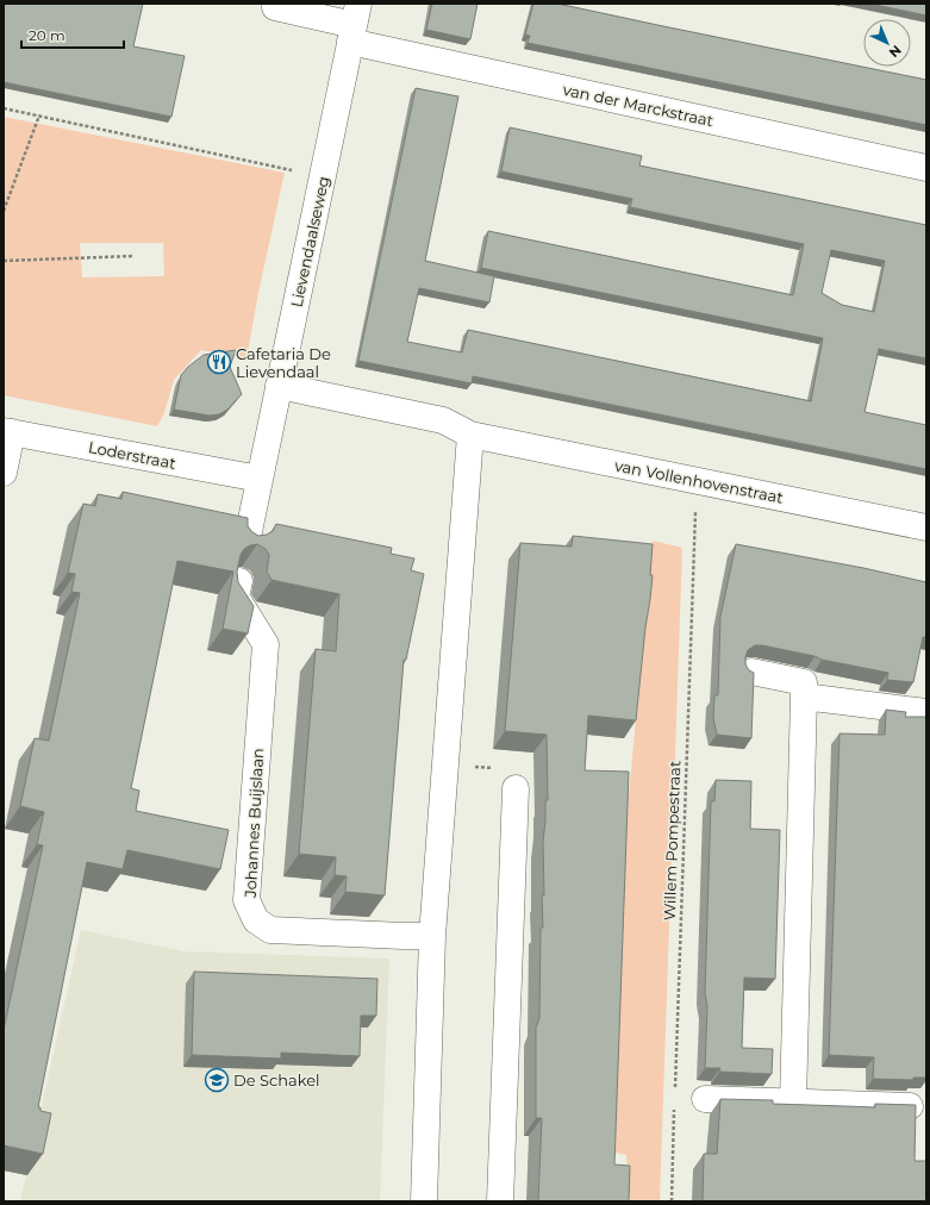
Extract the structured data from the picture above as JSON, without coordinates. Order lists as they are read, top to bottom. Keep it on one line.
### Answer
{"streets":{"street":["van der Marckstraat","Lievendaalseweg","Loderstraat","van Vollenhovenstraat","Johannes Buijslaan"],"path":["Willem Pompestraat"]},"crossings":[["van der Marckstraat","Lievendaalseweg"],["Lievendaalseweg","Loderstraat"],["van Vollenhovenstraat","Willem Pompestraat"]],"places":{"restaurant":["Cafetaria De Lievendaal"],"school or university":["De Schakel"]},"scale_bar":"20 m","north":"bottom right"}
